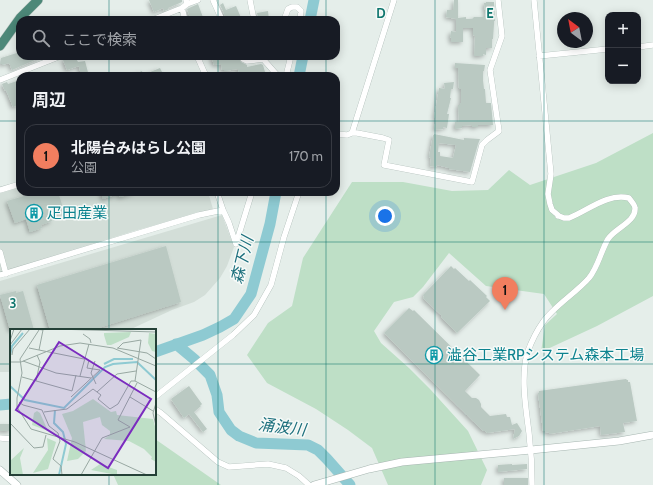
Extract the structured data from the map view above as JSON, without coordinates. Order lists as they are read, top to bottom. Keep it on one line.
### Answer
{"water":["森下川","涌波川"],"places":{"building":["疋田産業","澁谷工業RPシステム森本工場"]},"north":"top left","page":{"map_buttons":["+","−"],"search":"ここで検索","heading":"周辺","list":[{"mark":"1","name":"北陽台みはらし公園","note":"公園","value":"170 m"}],"pins":"1"},"grid":{"columns":["D","E"],"rows":["3"]}}
